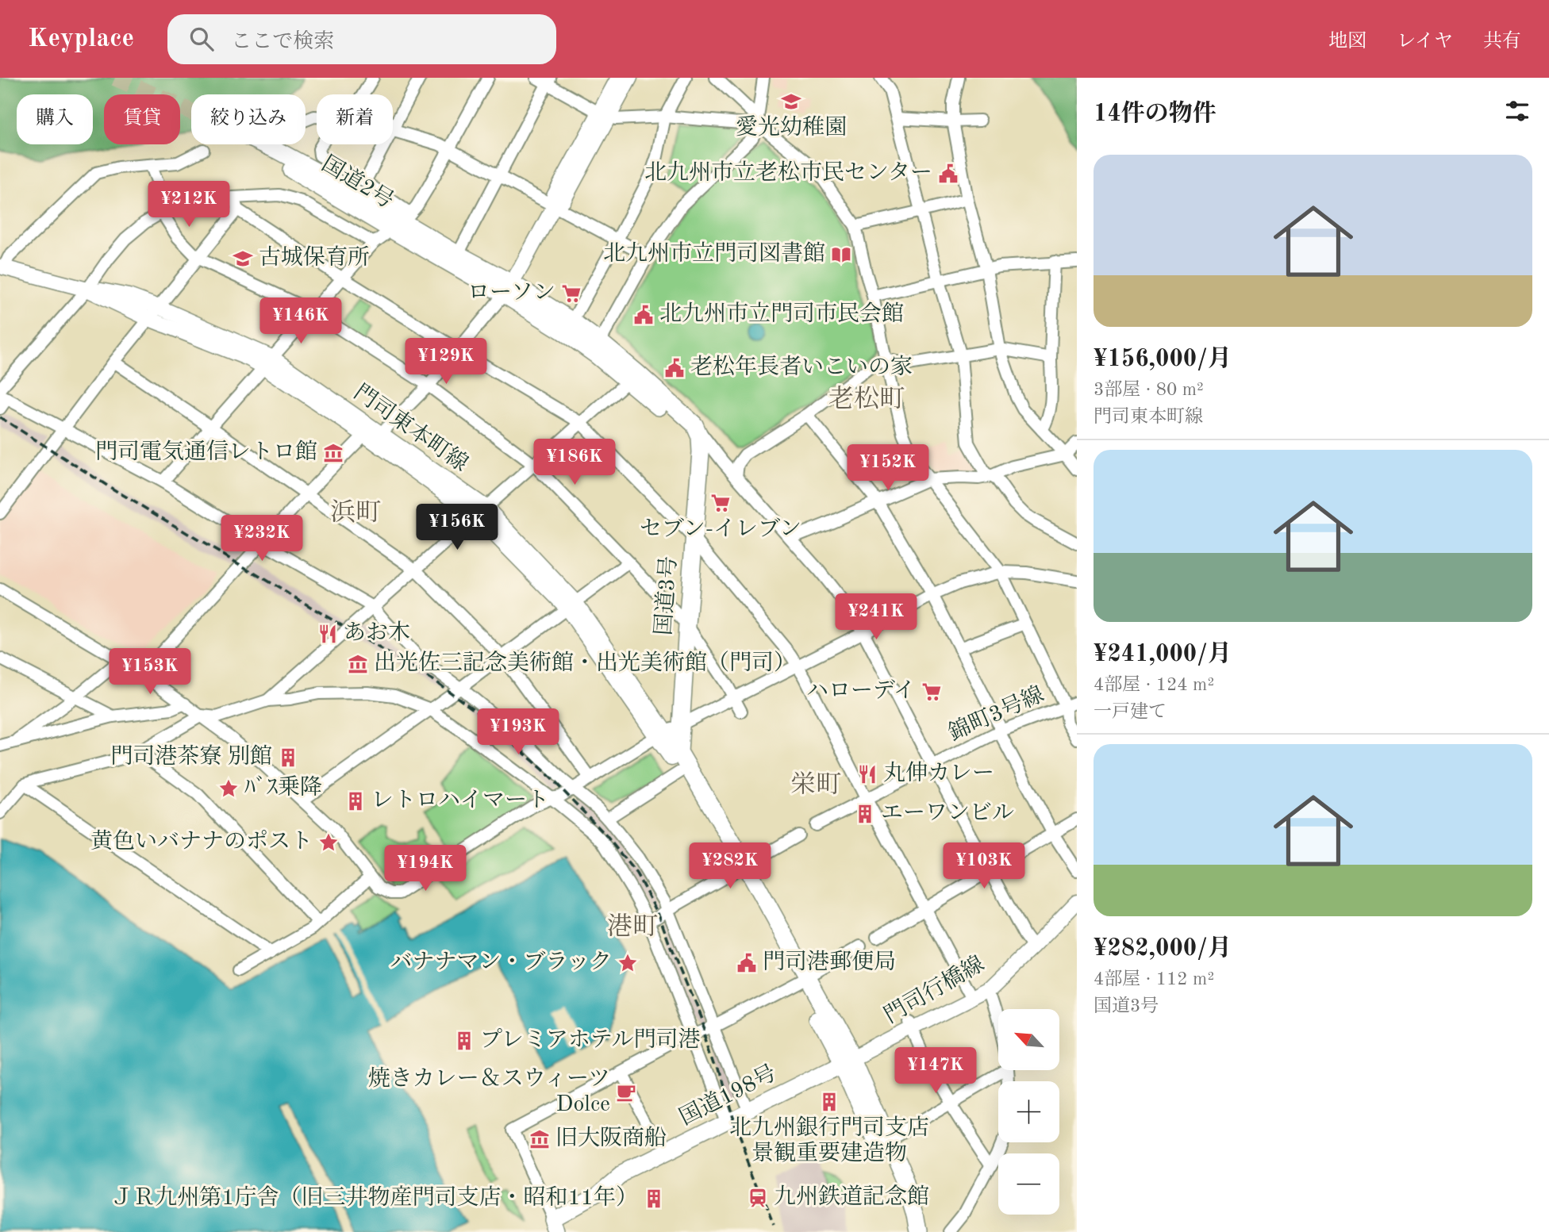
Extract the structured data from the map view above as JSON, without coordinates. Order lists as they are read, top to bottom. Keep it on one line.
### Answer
{"streets":{"highway":["国道2号","国道3号","国道198号"],"main road":["門司東本町線","門司行橋線"],"street":["錦町3号線"]},"crossings":[["国道2号","国道3号"],["門司東本町線","国道3号"],["門司行橋線","国道198号"]],"districts":["老松町","浜町","栄町","港町"],"places":{"school or university":["愛光幼稚園","古城保育所"],"public building":["北九州市立老松市民センター","北九州市立門司市民会館","老松年長者いこいの家","門司港郵便局"],"library":["北九州市立門司図書館"],"supermarket":["ローソン","セブン-イレブン","ハローデイ"],"museum":["門司電気通信レトロ館","出光佐三記念美術館・出光美術館（門司）","旧大阪商船"],"restaurant":["あお木","丸伸カレー"],"building":["門司港茶寮 別館","レトロハイマート","エーワンビル","プレミアホテル門司港","北九州銀行門司支店 景観重要建造物","ＪＲ九州第1庁舎（旧三井物産門司支店・昭和11年）"],"place":["ﾊﾞｽ乗降","黄色いバナナのポスト","バナナマン・ブラック"],"cafe":["焼きカレー＆スウィーツ Dolce"],"station":["九州鉄道記念館"]},"north":"top left","page":{"header":"Keyplace","search":"ここで検索","nav":["地図","レイヤ","共有"],"heading":"14件の物件","chip":["購入","賃貸","絞り込み","新着"],"list":[{"name":"¥156,000/月","note":"3部屋 · 80 m² · 門司東本町線"},{"name":"¥241,000/月","note":"4部屋 · 124 m² · 一戸建て"},{"name":"¥282,000/月","note":"4部屋 · 112 m² · 国道3号"}],"price":["¥212K","¥146K","¥129K","¥186K","¥152K","¥156K","¥232K","¥241K","¥153K","¥193K","¥282K","¥103K","¥194K","¥147K"],"map_buttons":["+","−"]}}
